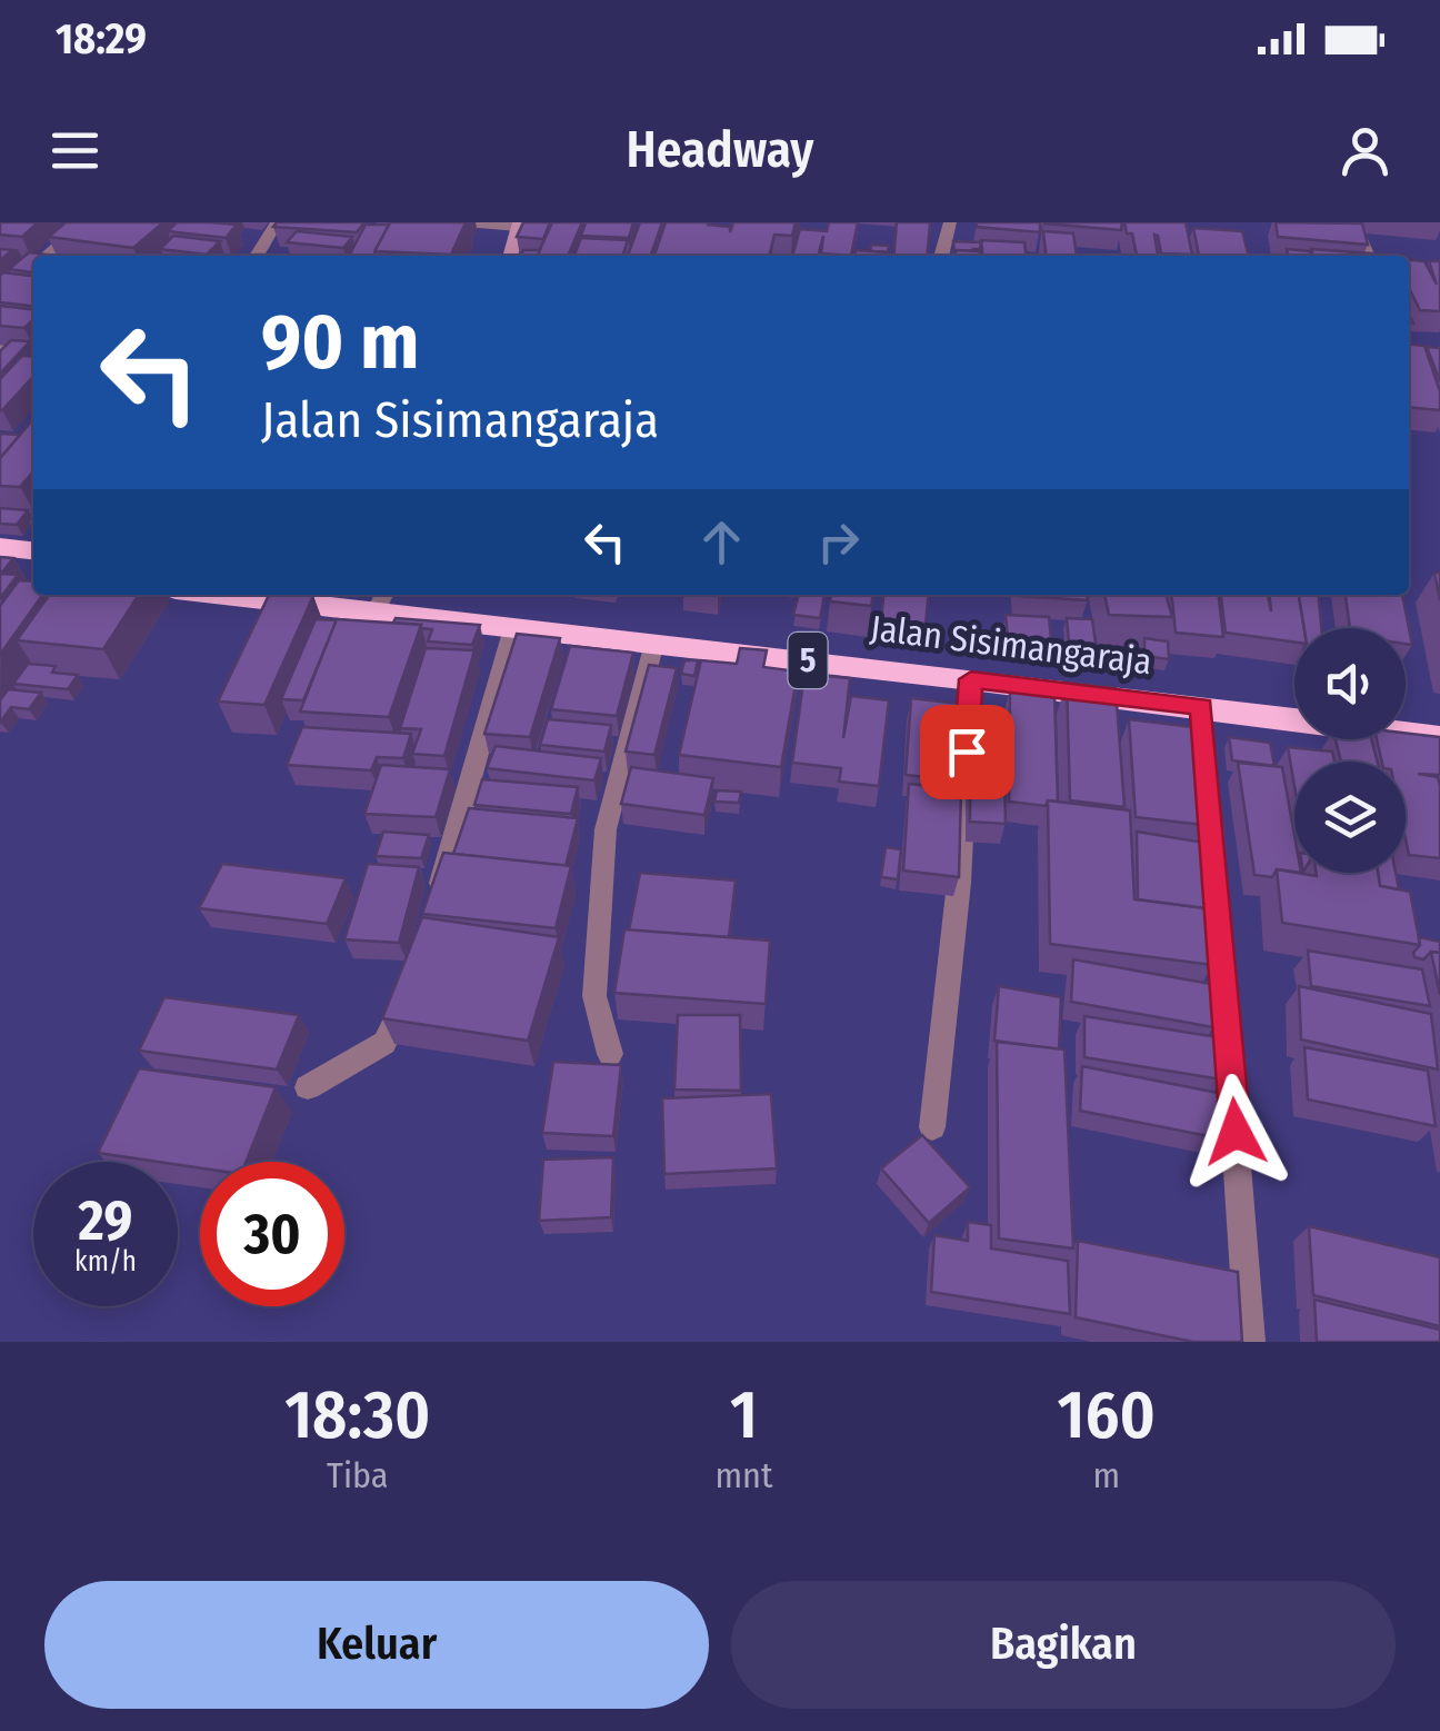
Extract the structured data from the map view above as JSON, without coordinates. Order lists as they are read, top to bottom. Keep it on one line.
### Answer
{"streets":{"highway":["Jalan Sisimangaraja","5"]},"page":{"status":"18:29","header":"Headway","turn":["90 m","Jalan Sisimangaraja"],"speed":"29 km/h","limit":"30","eta":["18:30","Tiba","1","mnt","160","m"],"buttons":["Keluar","Bagikan"]}}
